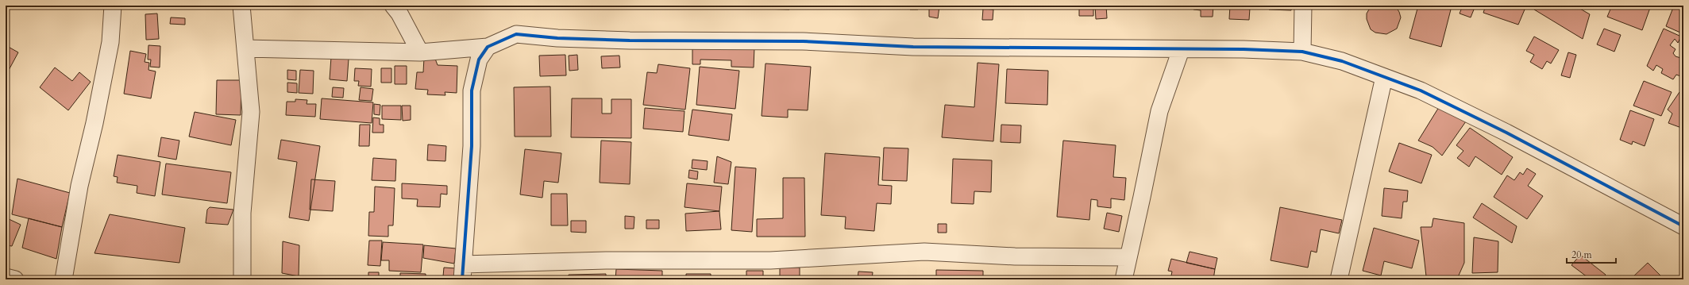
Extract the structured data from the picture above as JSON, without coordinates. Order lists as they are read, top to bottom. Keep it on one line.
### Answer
{"scale_bar":"20 m"}
